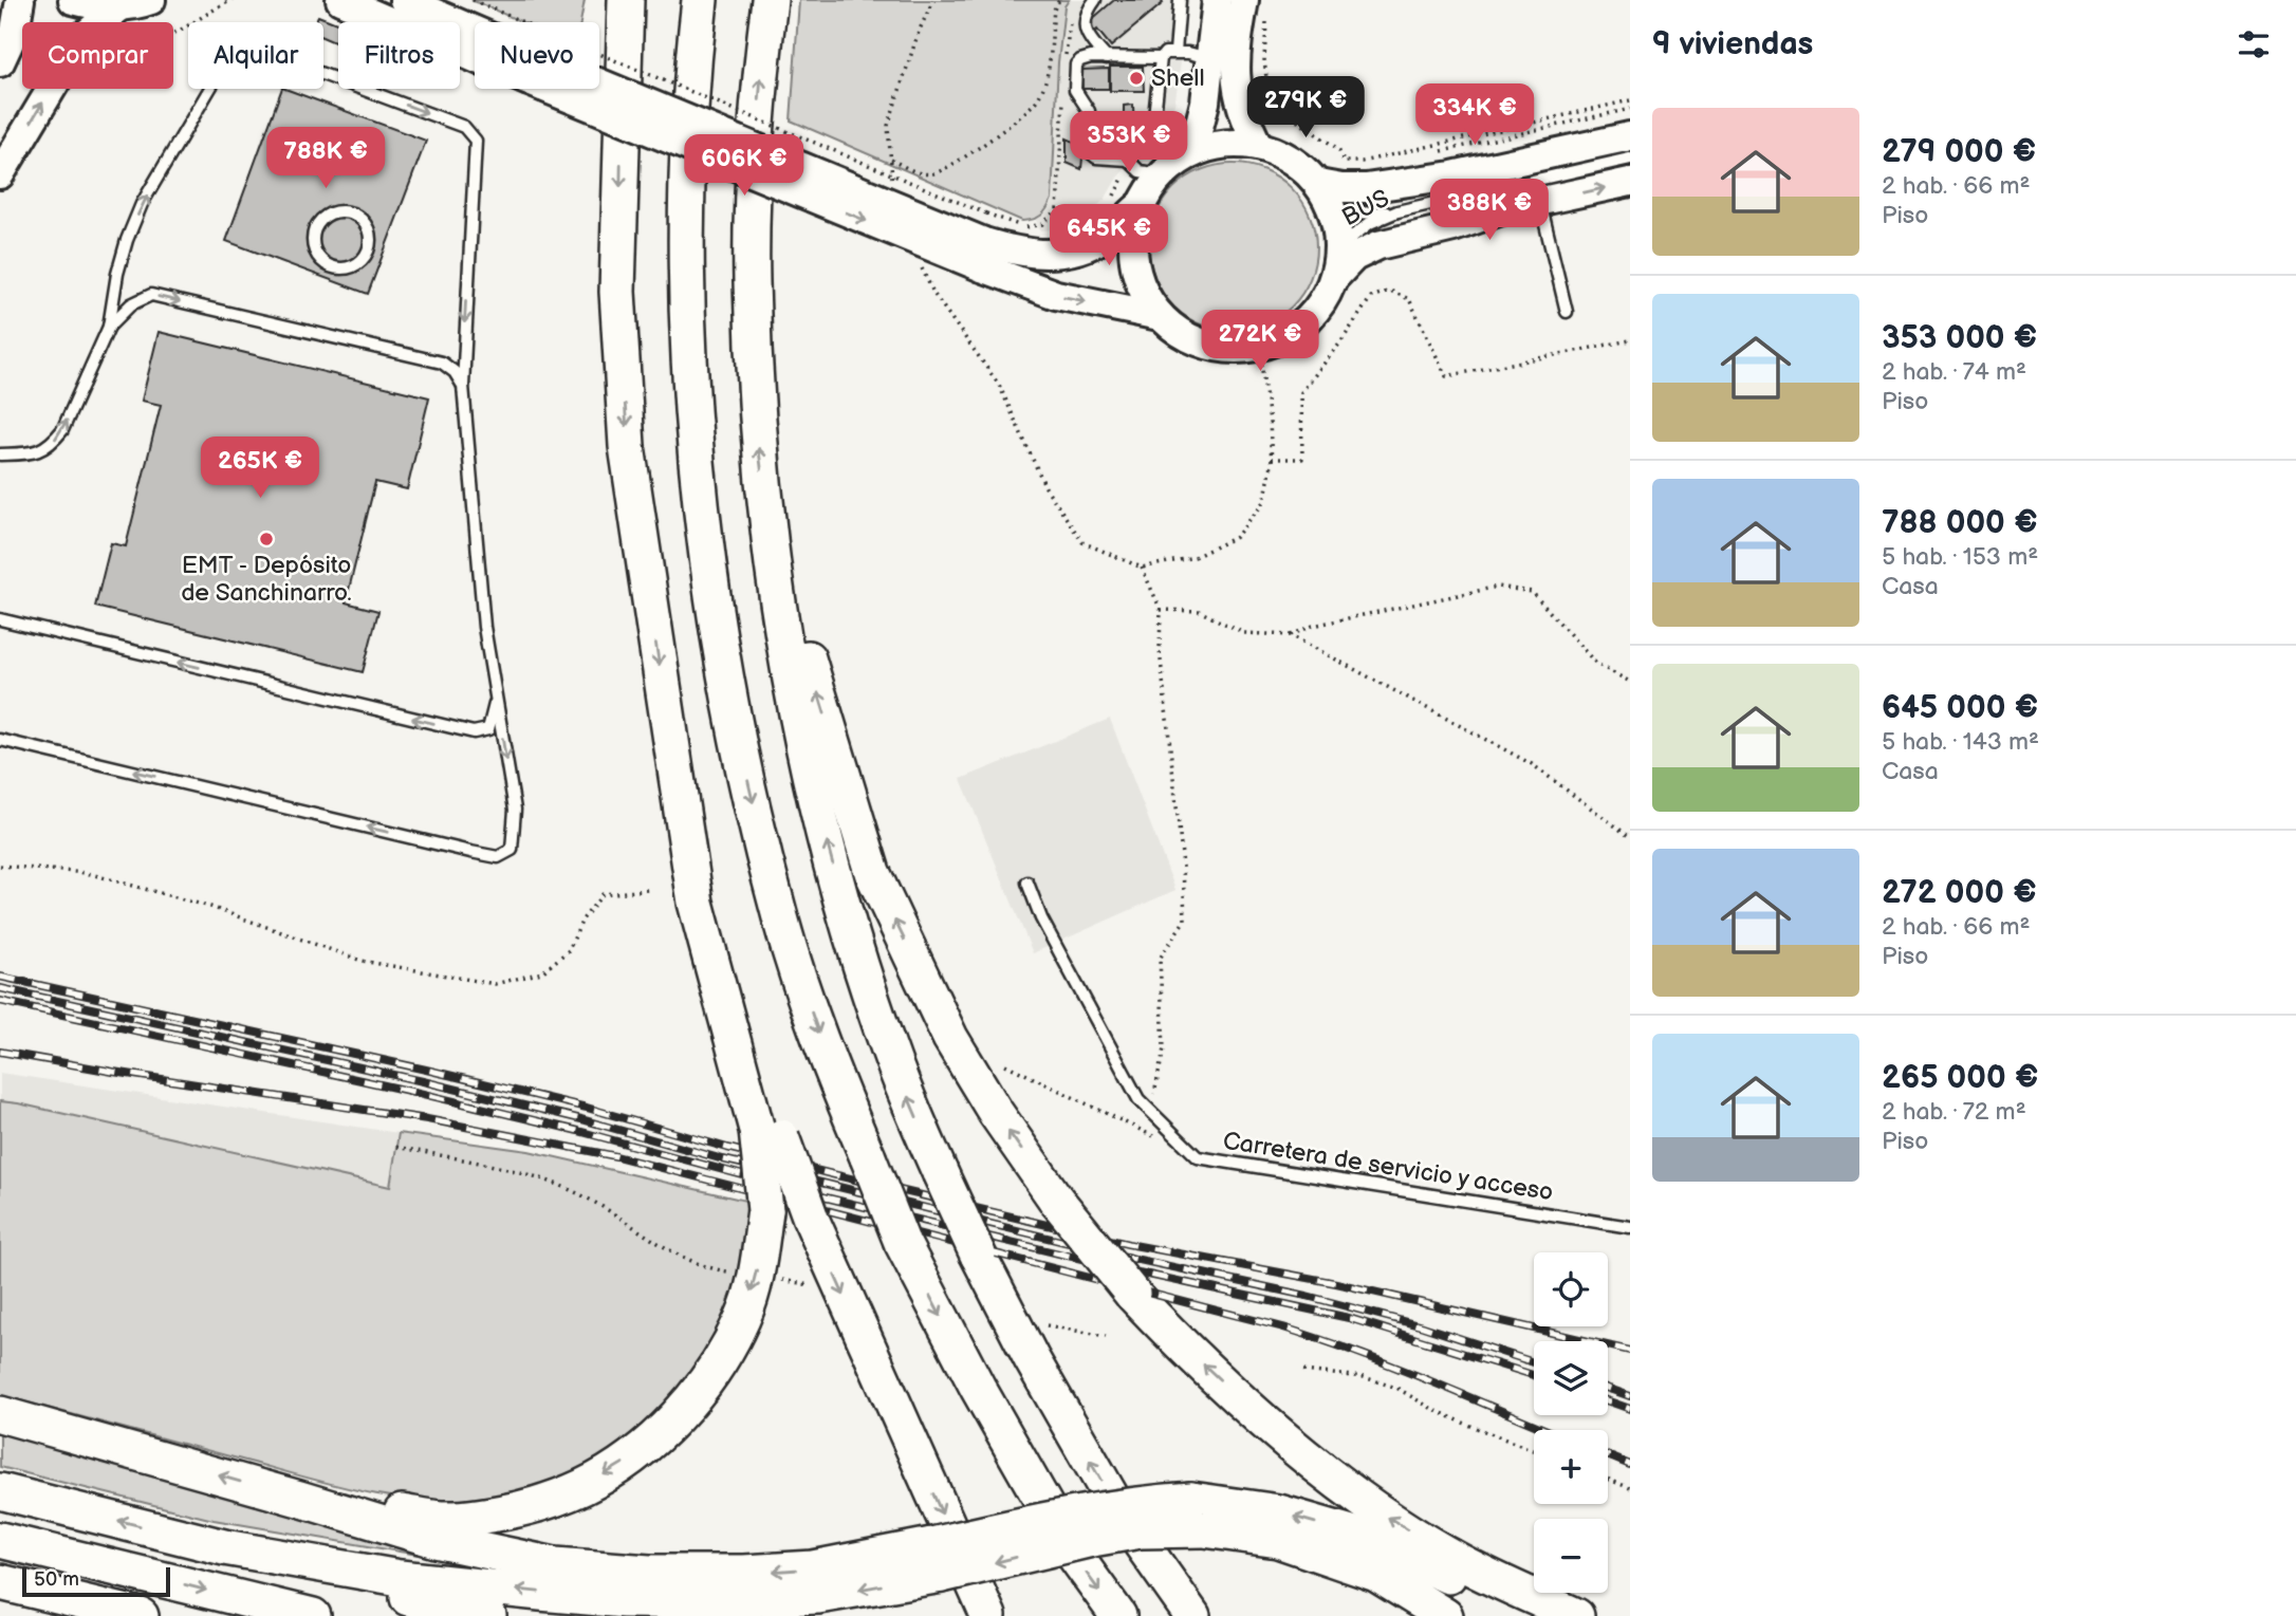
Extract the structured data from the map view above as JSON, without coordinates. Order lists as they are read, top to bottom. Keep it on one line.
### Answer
{"streets":{"lane":["BUS","Carretera de servicio y acceso"]},"places":["Shell","EMT - Depósito de Sanchinarro."],"scale_bar":"50 m","page":{"heading":"9 viviendas","chip":["Comprar","Alquilar","Filtros","Nuevo"],"price":["279K €","334K €","353K €","788K €","606K €","388K €","645K €","272K €","265K €"],"list":[{"name":"279 000 €","note":"2 hab. · 66 m² · Piso"},{"name":"353 000 €","note":"2 hab. · 74 m² · Piso"},{"name":"788 000 €","note":"5 hab. · 153 m² · Casa"},{"name":"645 000 €","note":"5 hab. · 143 m² · Casa"},{"name":"272 000 €","note":"2 hab. · 66 m² · Piso"},{"name":"265 000 €","note":"2 hab. · 72 m² · Piso"}],"map_buttons":["+","−"],"scale":"50 m"}}
